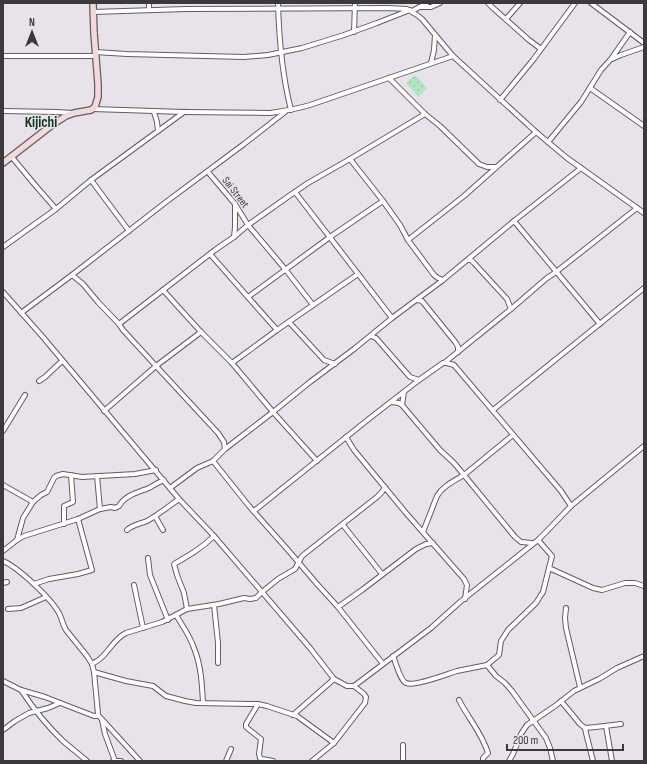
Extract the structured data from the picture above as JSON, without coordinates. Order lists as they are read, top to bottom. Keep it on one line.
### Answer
{"streets":{"street":["Sai Street"]},"districts":["Kijichi"],"scale_bar":"200 m","north":"top"}
